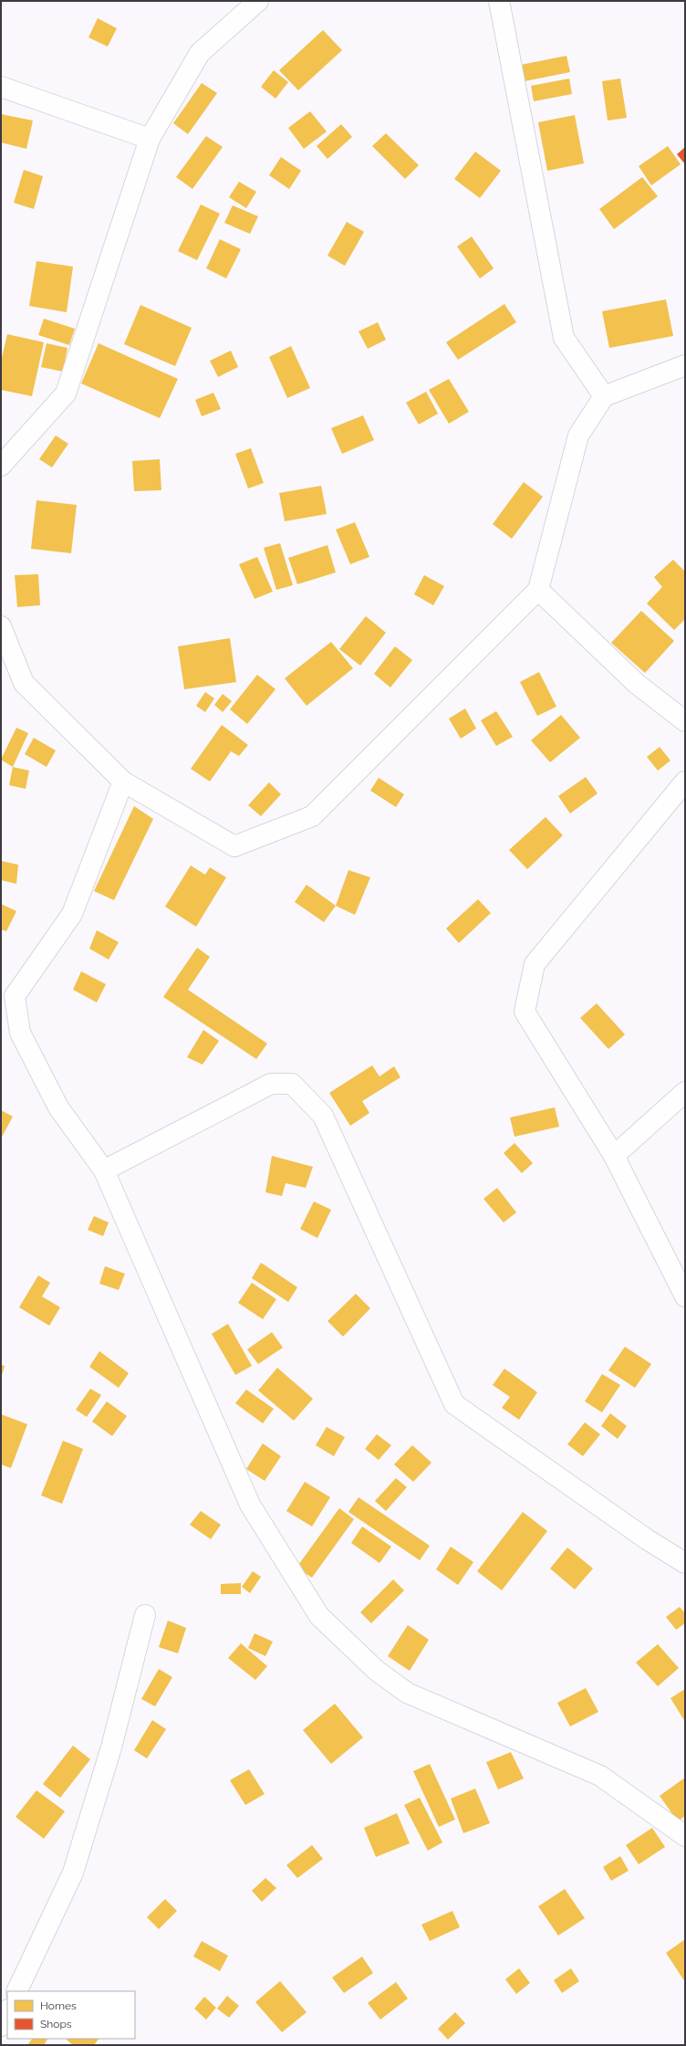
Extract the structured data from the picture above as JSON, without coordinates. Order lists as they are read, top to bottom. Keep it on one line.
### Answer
{"legend":["Homes","Shops"]}
